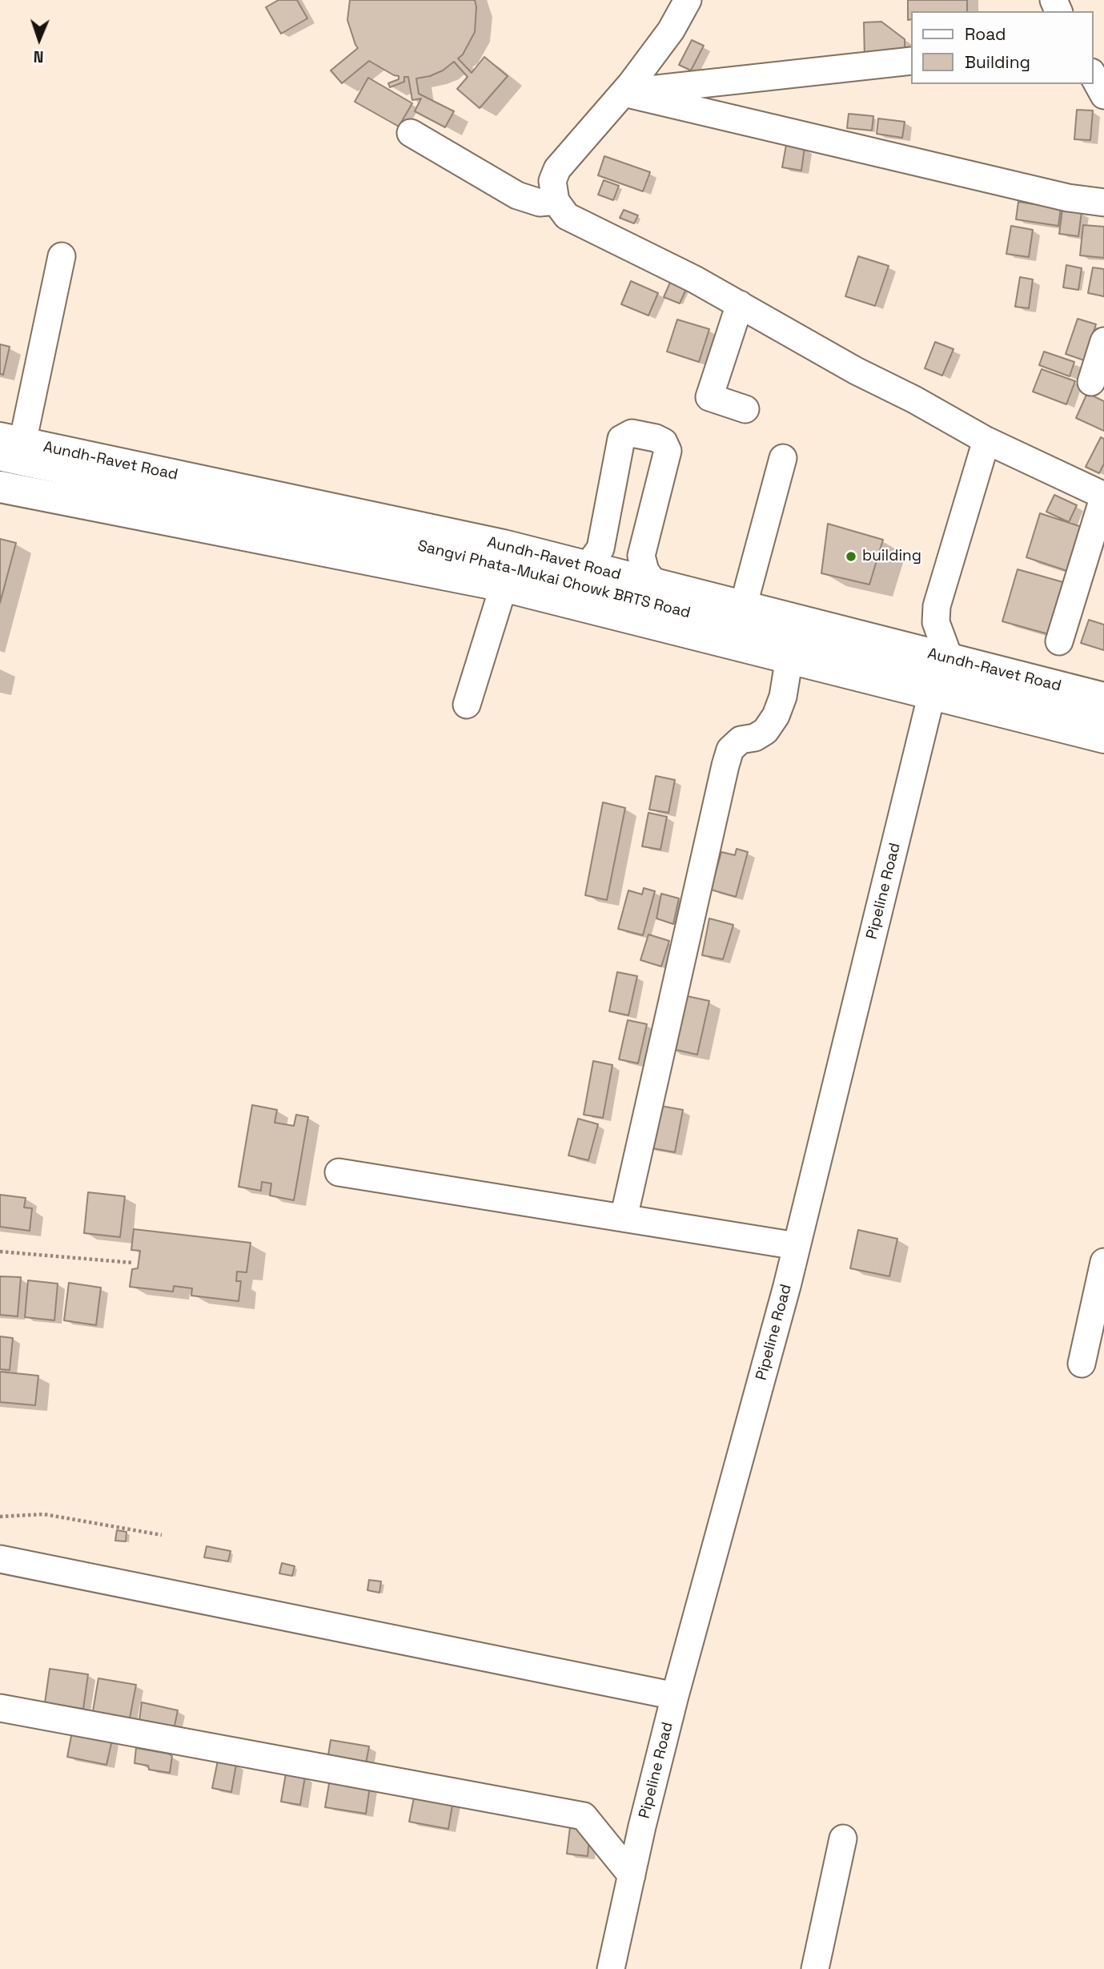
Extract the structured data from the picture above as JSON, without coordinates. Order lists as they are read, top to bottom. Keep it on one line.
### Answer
{"streets":{"main road":["Aundh-Ravet Road"],"street":["Sangvi Phata-Mukai Chowk BRTS Road","Pipeline Road"]},"crossings":[["Aundh-Ravet Road","Sangvi Phata-Mukai Chowk BRTS Road"]],"places":["building"],"legend":["Road","Building"],"north":"bottom"}
